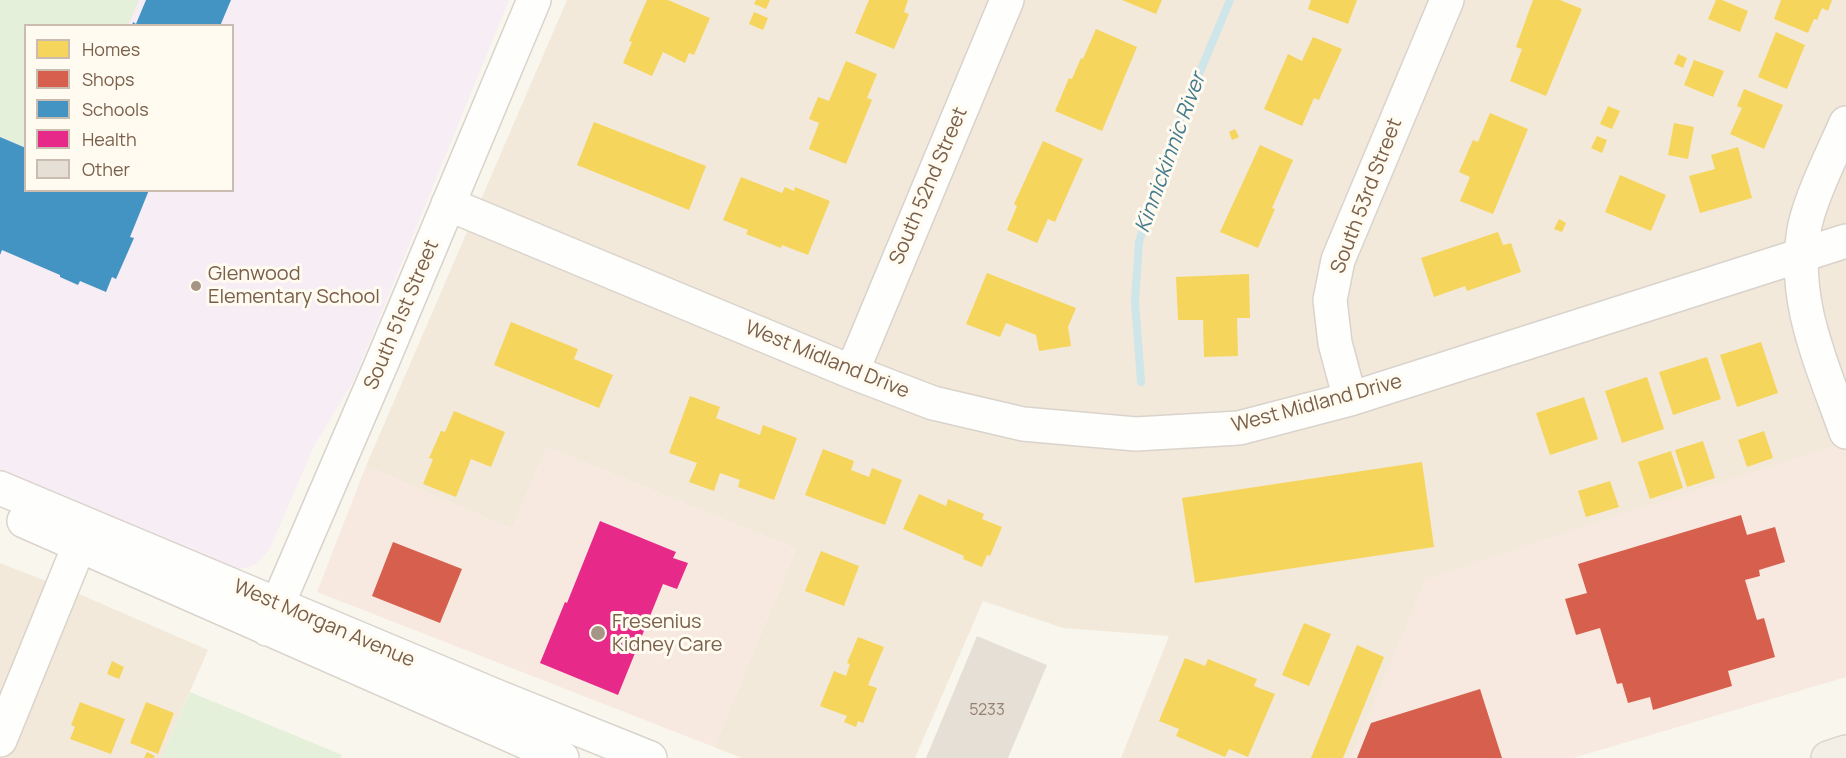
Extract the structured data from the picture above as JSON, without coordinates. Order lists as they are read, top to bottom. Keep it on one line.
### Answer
{"streets":{"street":["South 52nd Street","South 53rd Street","South 51st Street","West Midland Drive","West Morgan Avenue"]},"crossings":[["South 52nd Street","West Midland Drive"],["South 53rd Street","West Midland Drive"],["South 51st Street","West Midland Drive"],["South 51st Street","West Morgan Avenue"]],"water":["Kinnickinnic River"],"places":["Glenwood Elementary School","Fresenius Kidney Care"],"house_numbers":["5233"],"legend":["Homes","Shops","Schools","Health","Other"]}
